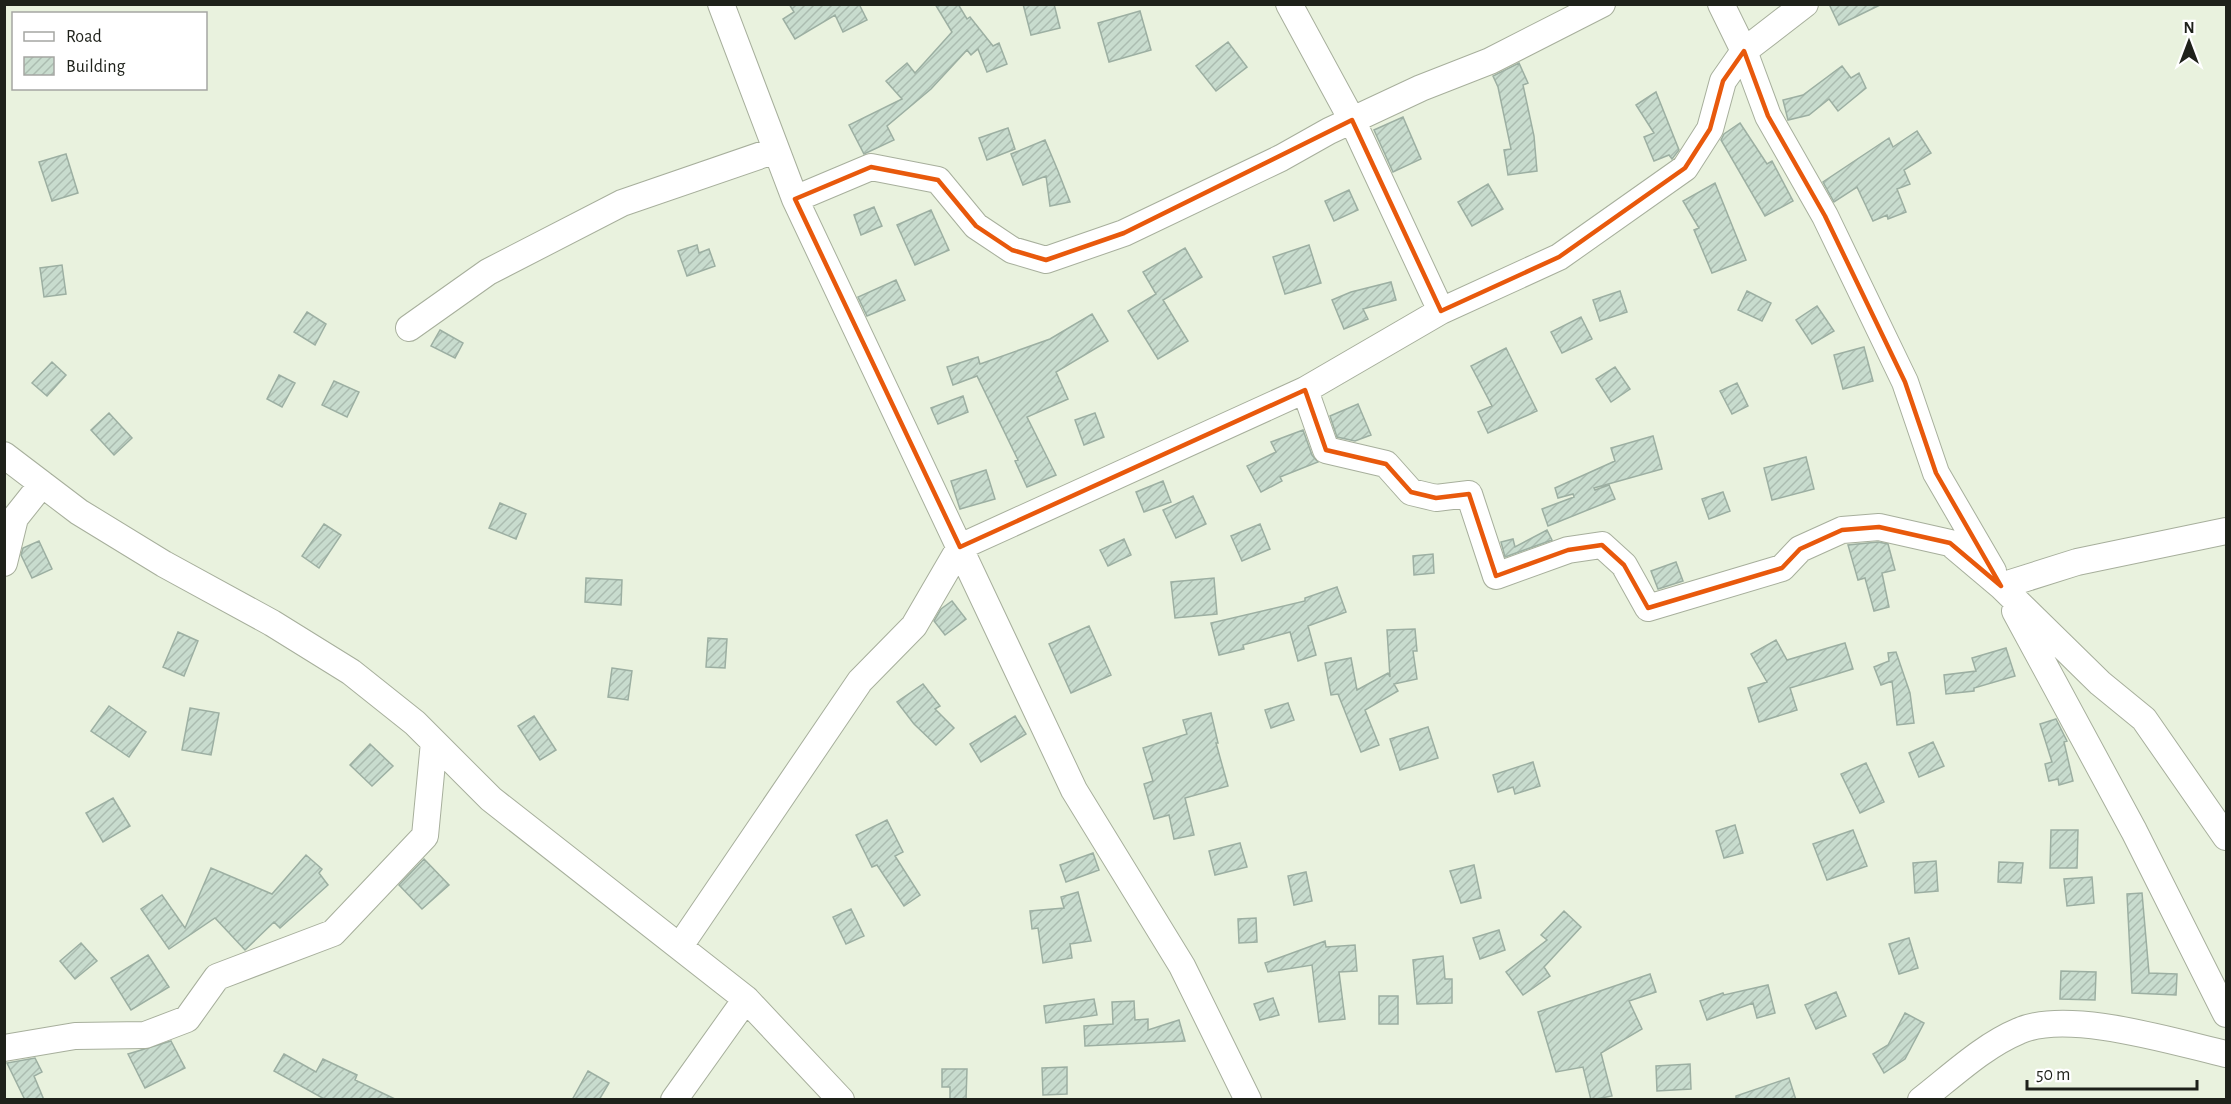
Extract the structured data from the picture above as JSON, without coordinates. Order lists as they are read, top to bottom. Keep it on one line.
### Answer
{"legend":["Road","Building"],"scale_bar":"50 m","north":"top"}
